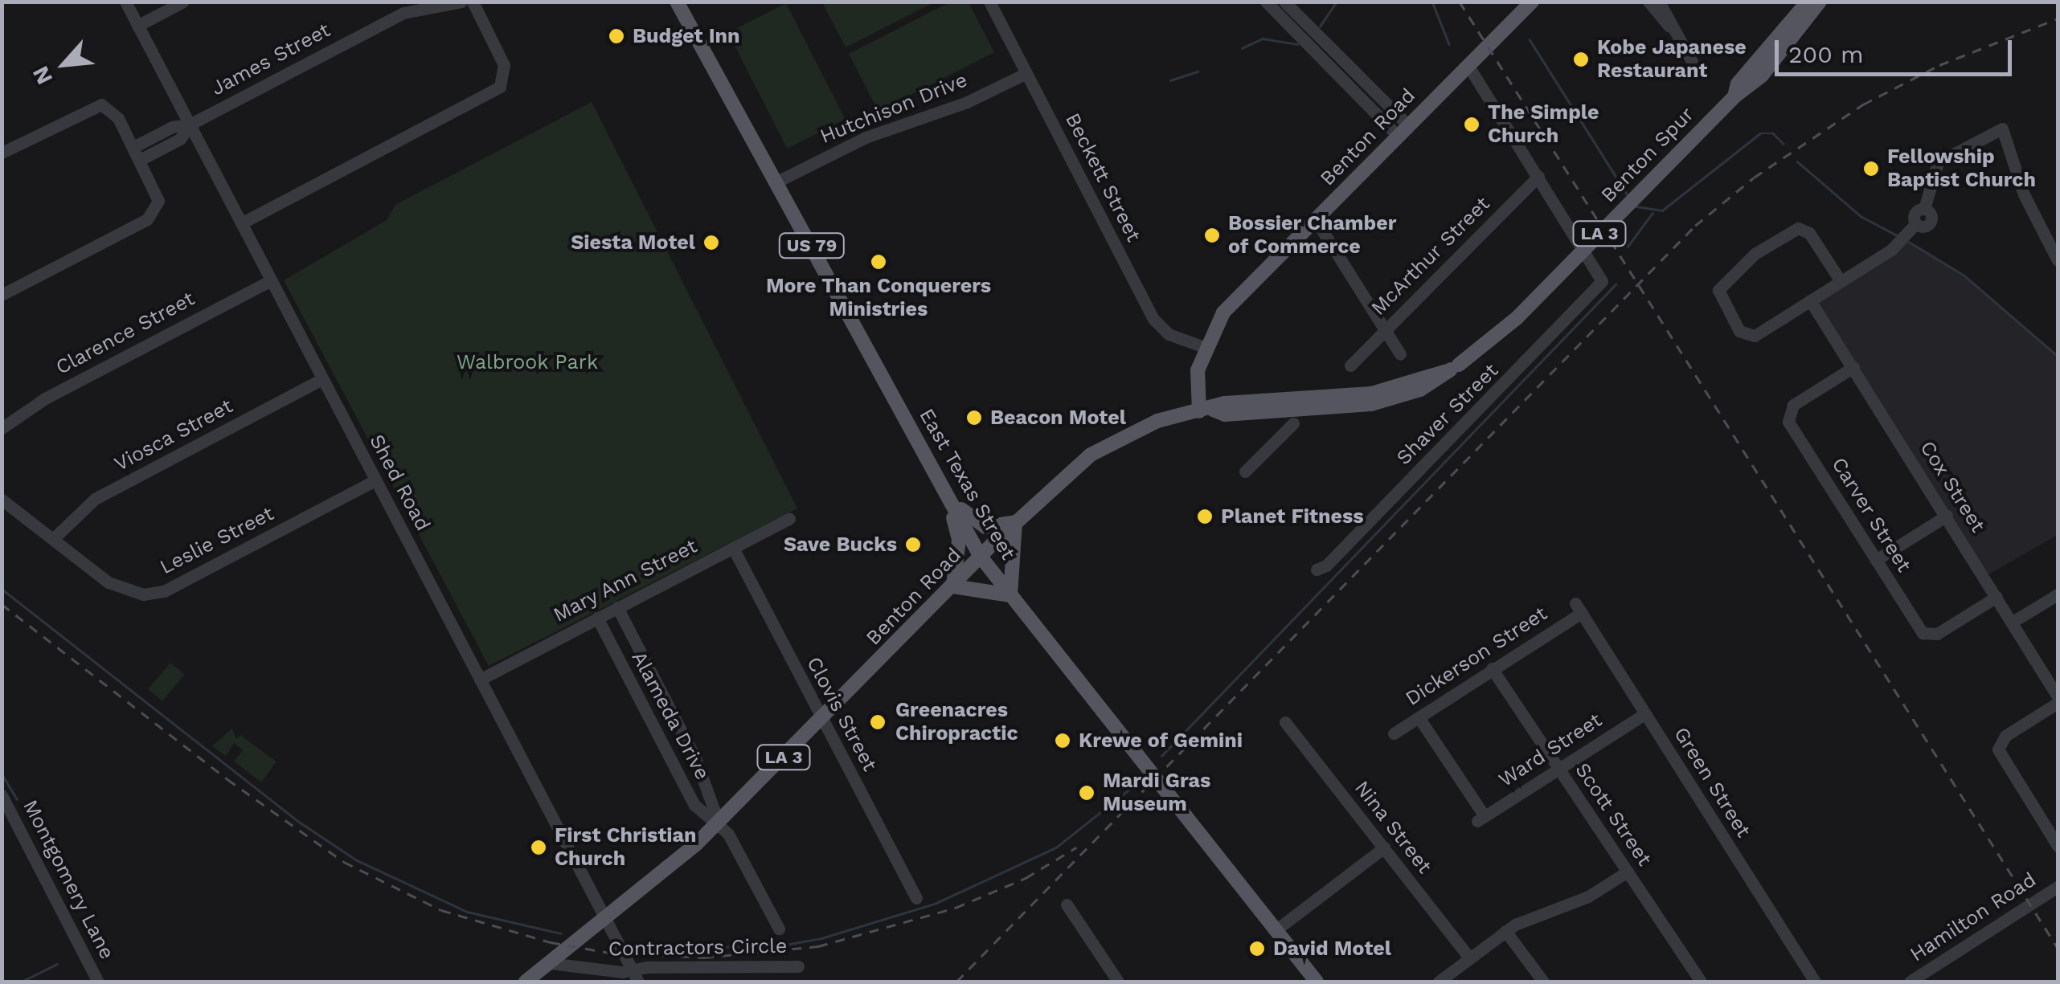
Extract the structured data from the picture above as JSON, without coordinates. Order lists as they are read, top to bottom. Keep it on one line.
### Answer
{"streets":{"main road":["Benton Road","Benton Spur","LA 3","US 79","East Texas Street"],"street":["James Street","Hutchison Drive","Beckett Street","McArthur Street","Clarence Street","Shaver Street","Viosca Street","Shed Road","Cox Street","Carver Street","Leslie Street","Mary Ann Street","Dickerson Street","Clovis Street","Alameda Drive","Ward Street","Green Street","Scott Street","Nina Street","Montgomery Lane","Hamilton Road","Contractors Circle"]},"crossings":[["James Street","Shed Road"],["Hutchison Drive","Beckett Street"],["Hutchison Drive","East Texas Street"],["Benton Road","Benton Spur"],["Benton Road","Beckett Street"],["Benton Road","Shed Road"],["Benton Road","East Texas Street"],["Benton Road","Clovis Street"],["Benton Road","Alameda Drive"],["Benton Road","Contractors Circle"],["McArthur Street","Shaver Street"],["Clarence Street","Shed Road"],["Viosca Street","Shed Road"],["Viosca Street","Leslie Street"],["Shed Road","Leslie Street"],["Shed Road","Mary Ann Street"],["Shed Road","Contractors Circle"],["Cox Street","Carver Street"],["Mary Ann Street","Clovis Street"],["Mary Ann Street","Alameda Drive"],["Dickerson Street","Ward Street"],["Dickerson Street","Green Street"],["Dickerson Street","Scott Street"],["Ward Street","Green Street"],["Ward Street","Scott Street"]],"parks":["Walbrook Park"],"places":["Budget Inn","Kobe Japanese Restaurant","The Simple Church","Fellowship Baptist Church","Bossier Chamber of Commerce","Siesta Motel","More Than Conquerers Ministries","Beacon Motel","Planet Fitness","Save Bucks","Greenacres Chiropractic","Krewe of Gemini","Mardi Gras Museum","First Christian Church","David Motel"],"scale_bar":"200 m","north":"bottom left"}
